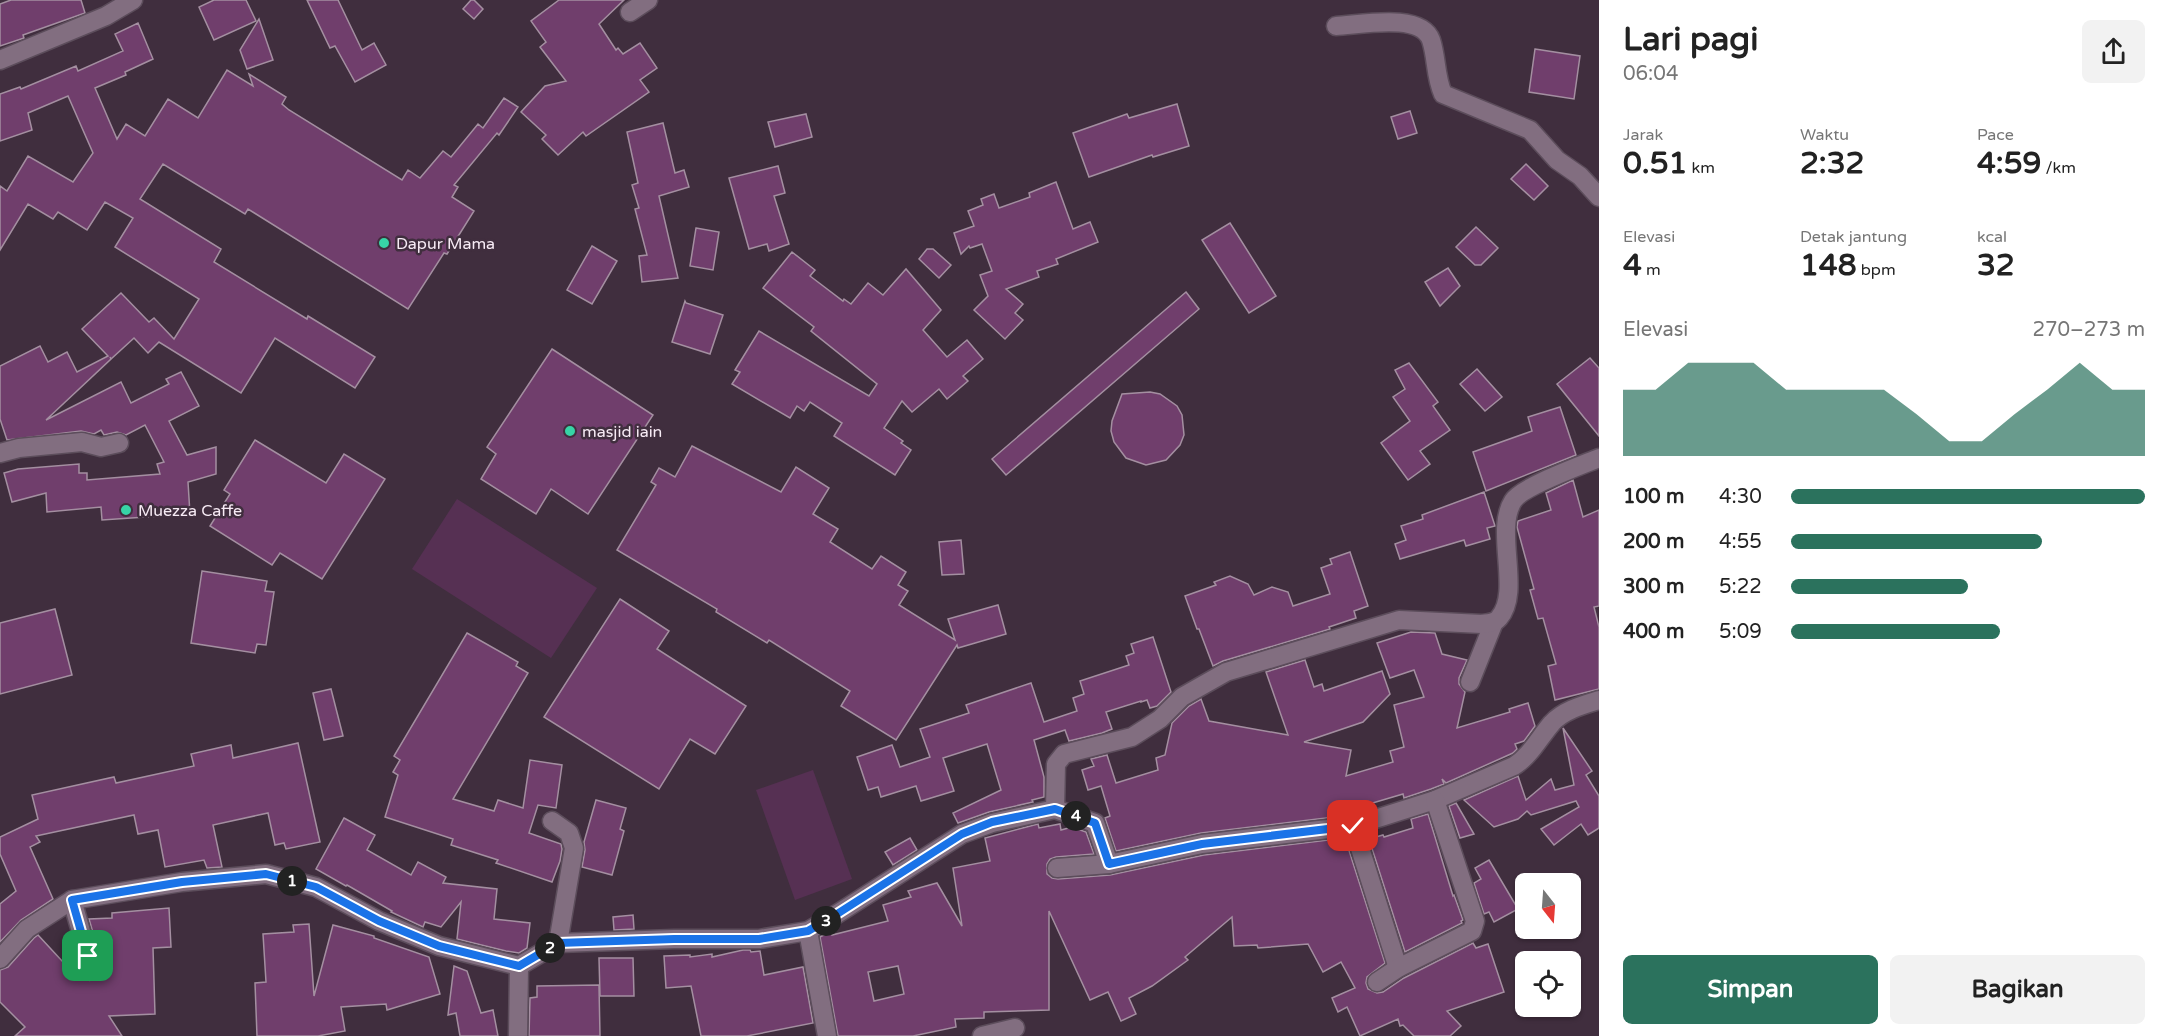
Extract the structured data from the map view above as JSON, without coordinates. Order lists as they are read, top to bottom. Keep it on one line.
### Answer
{"places":["Dapur Mama","masjid iain","Muezza Caffe"],"north":"bottom","page":{"heading":["Lari pagi","06:04"],"stats":[["Jarak","0.51 km"],["Waktu","2:32"],["Pace","4:59 /km"],["Elevasi","4 m"],["Detak jantung","148 bpm"],["kcal","32"]],"chart":["Elevasi","270–273 m"],"list":[{"name":"100 m","note":"4:30"},{"name":"200 m","note":"4:55"},{"name":"300 m","note":"5:22"},{"name":"400 m","note":"5:09"}],"pins":["4","1","3","2"],"buttons":["Simpan","Bagikan"]}}
